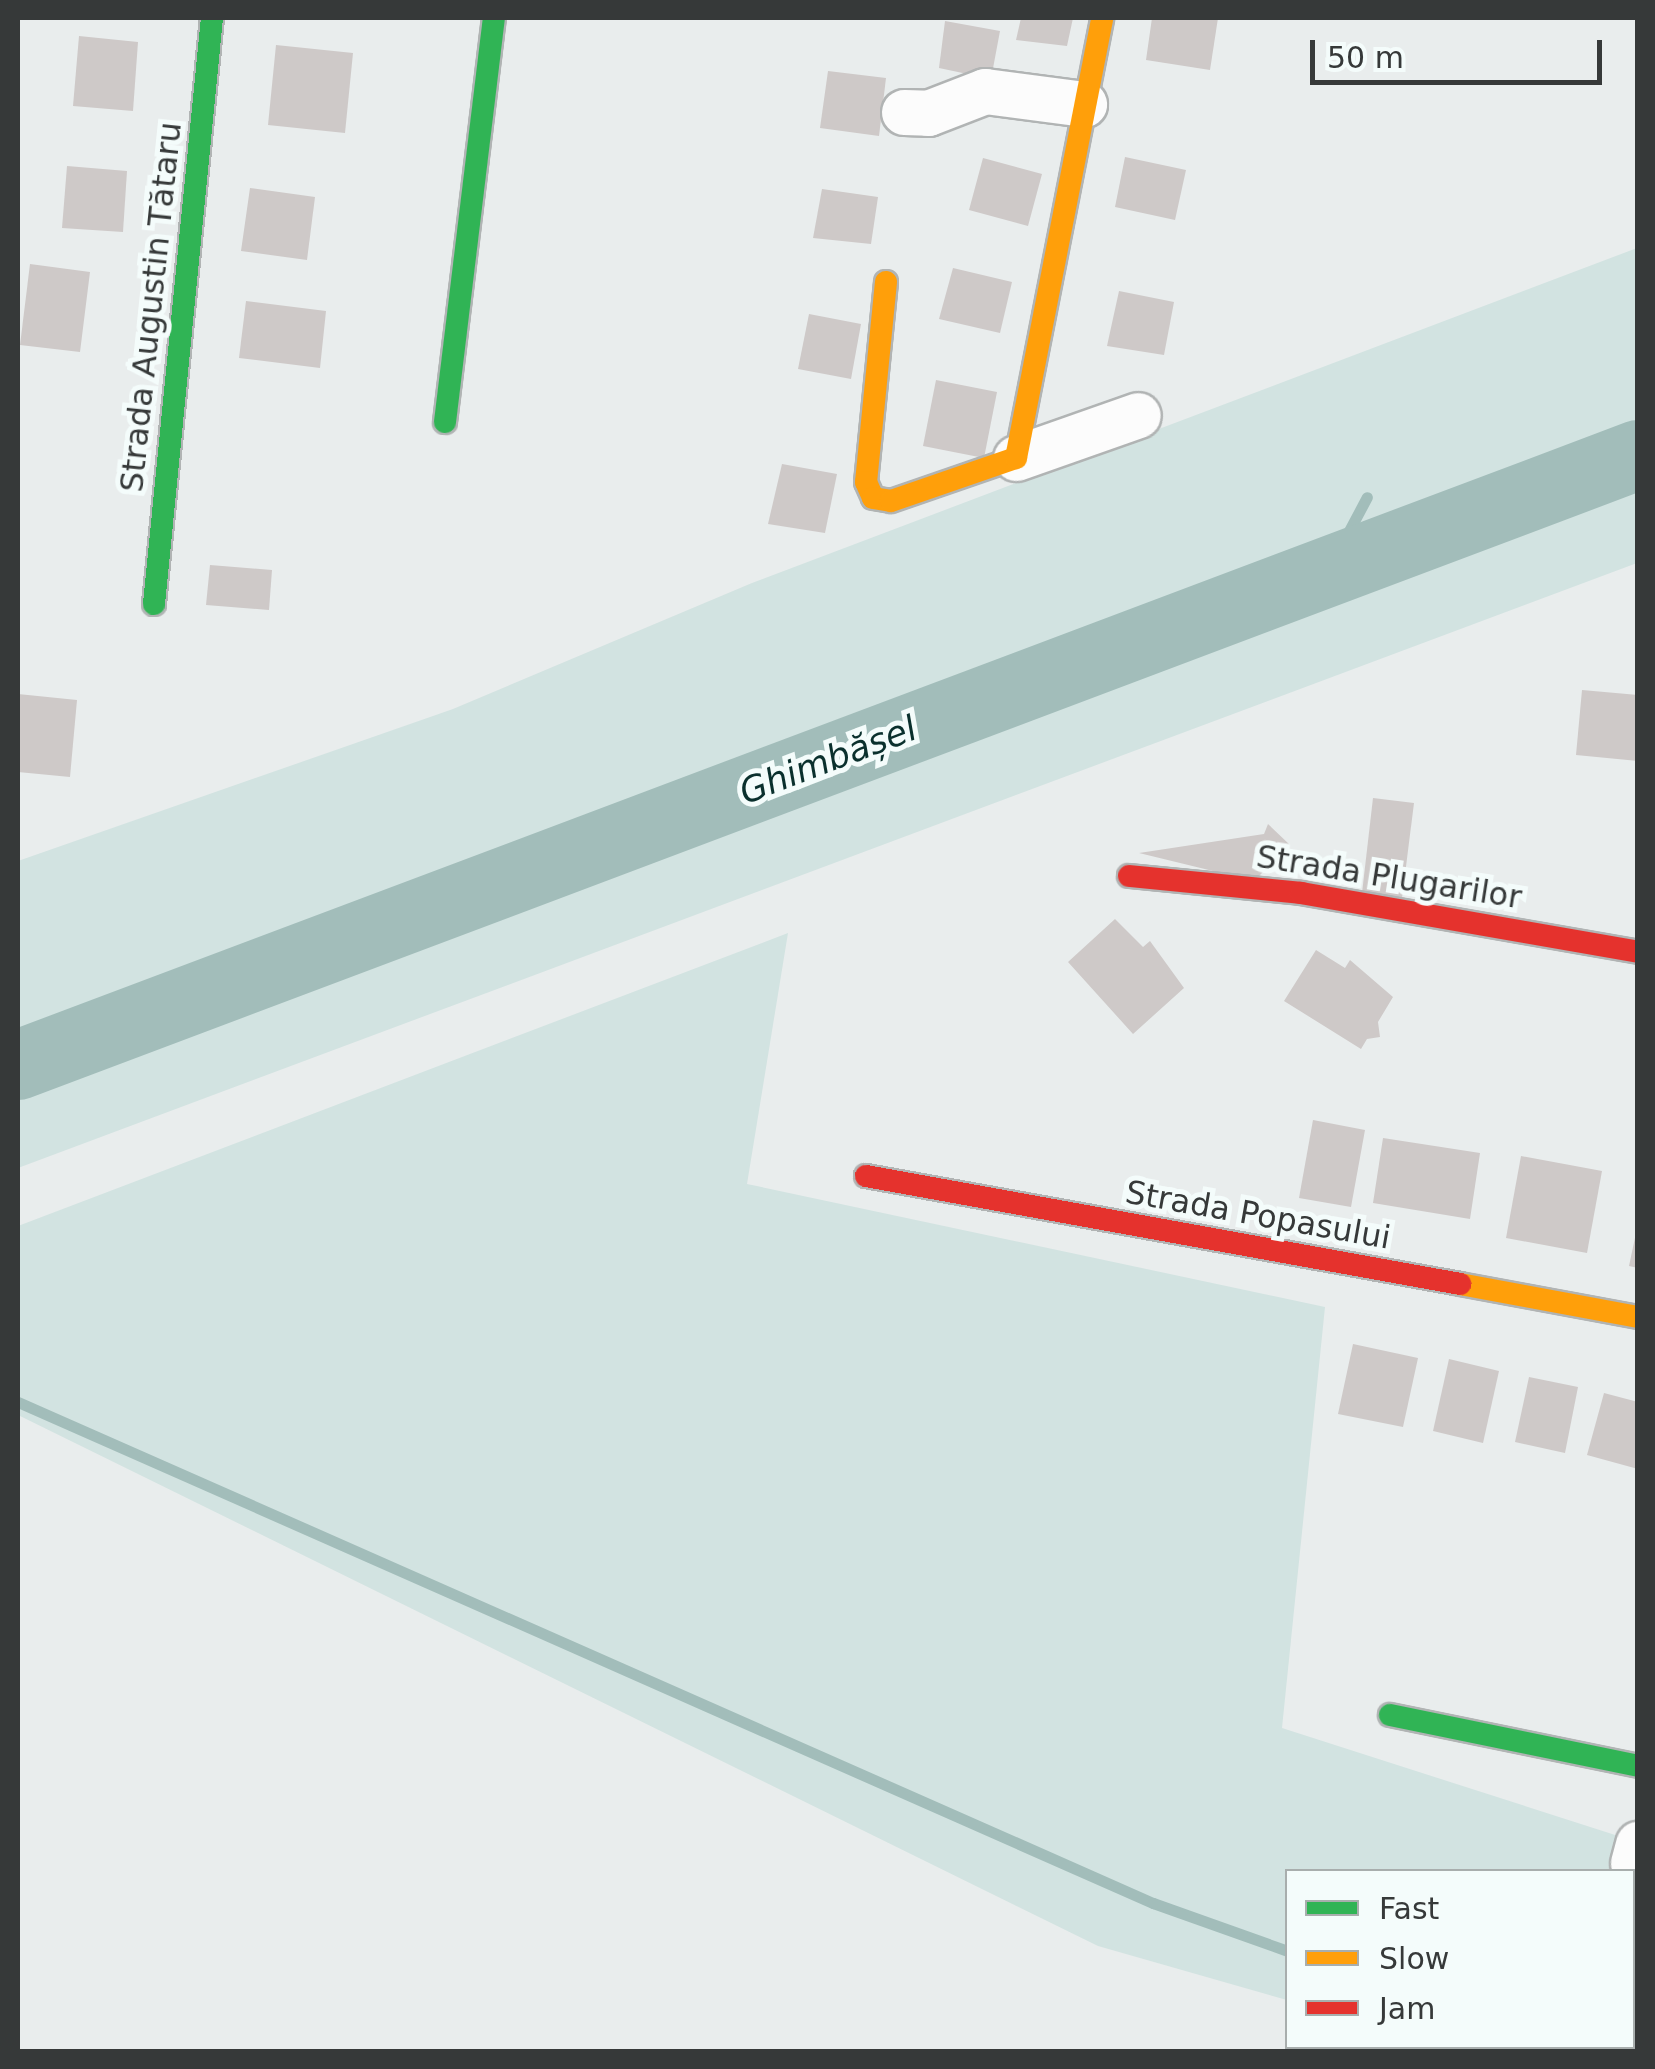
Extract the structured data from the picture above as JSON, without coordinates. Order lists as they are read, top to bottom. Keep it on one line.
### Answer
{"streets":{"street":["Strada Augustin Tătaru","Strada Plugarilor","Strada Popasului"]},"water":["Ghimbășel"],"legend":["Fast","Slow","Jam"],"scale_bar":"50 m"}
